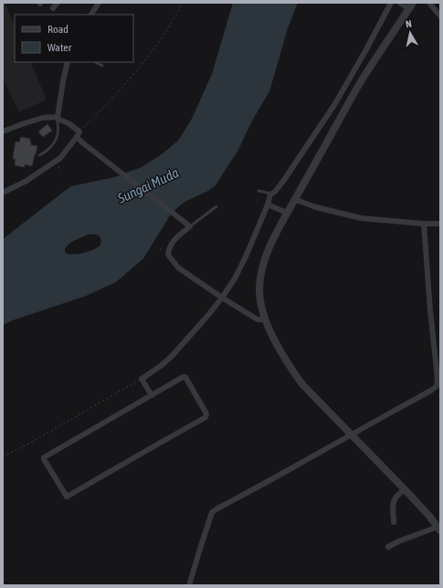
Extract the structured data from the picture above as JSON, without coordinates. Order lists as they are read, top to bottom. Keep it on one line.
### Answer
{"water":["Sungai Muda"],"legend":["Road","Water"],"north":"top"}
